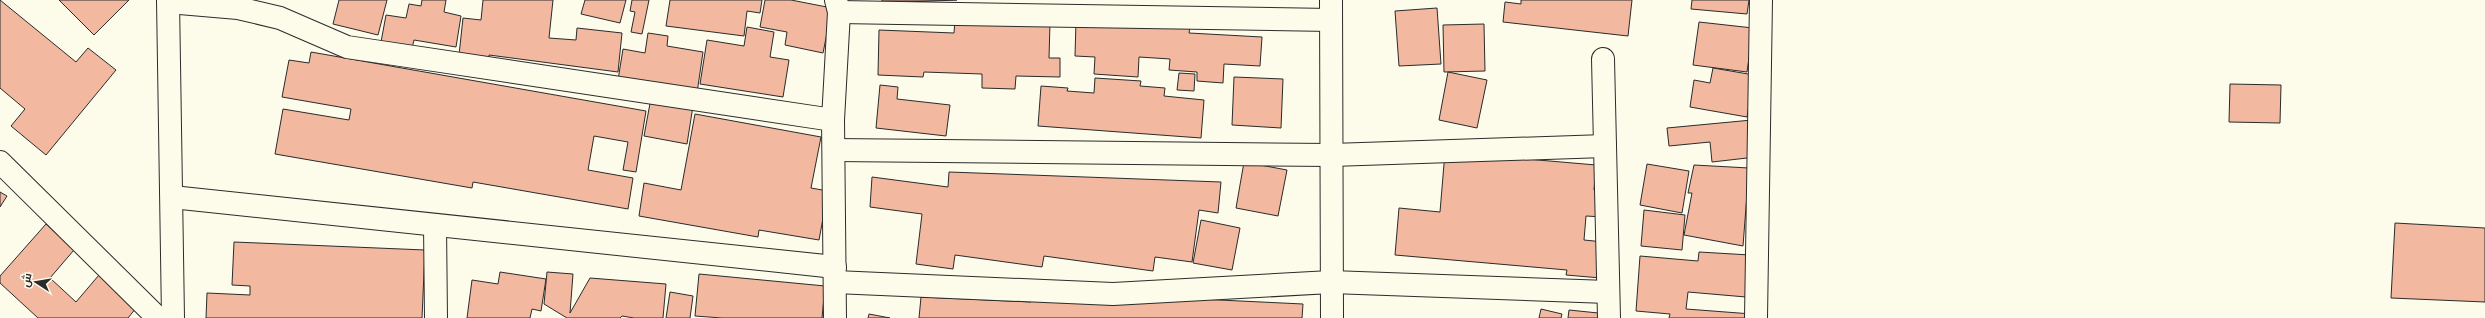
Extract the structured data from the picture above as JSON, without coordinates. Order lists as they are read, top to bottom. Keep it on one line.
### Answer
{"north":"left"}
